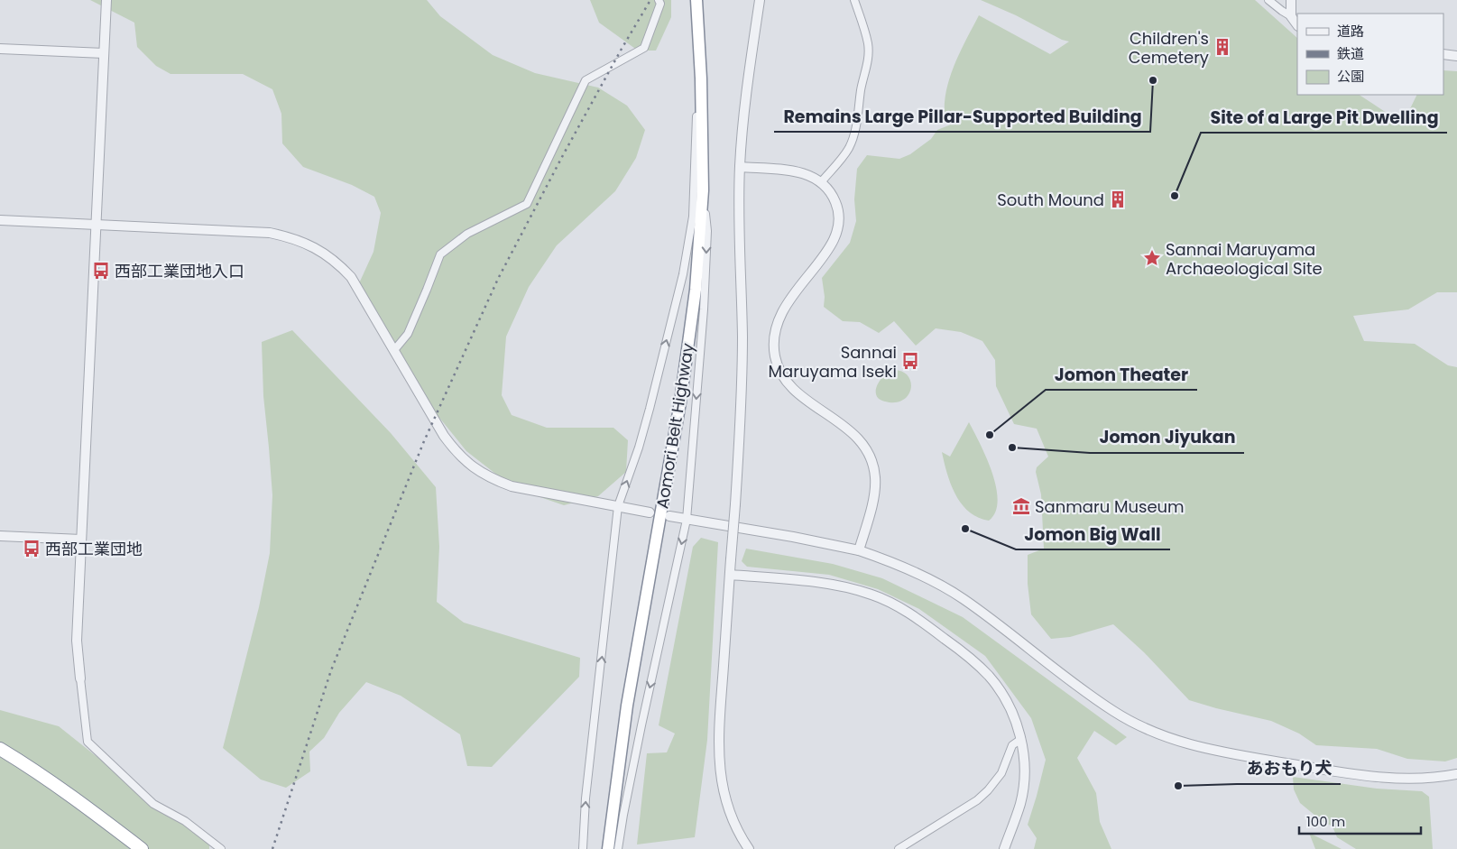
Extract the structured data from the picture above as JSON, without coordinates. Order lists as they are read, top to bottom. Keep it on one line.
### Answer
{"streets":{"highway":["Aomori Belt Highway"]},"places":{"building":["Children's Cemetery","South Mound"],"other":["Remains Large Pillar-Supported Building","Site of a Large Pit Dwelling","Jomon Theater","Jomon Jiyukan","Jomon Big Wall","あおもり犬"],"place":["Sannai Maruyama Archaeological Site"],"bus stop":["西部工業団地入口","Sannai Maruyama Iseki","西部工業団地"],"museum":["Sanmaru Museum"]},"legend":["道路","鉄道","公園"],"scale_bar":"100 m"}
